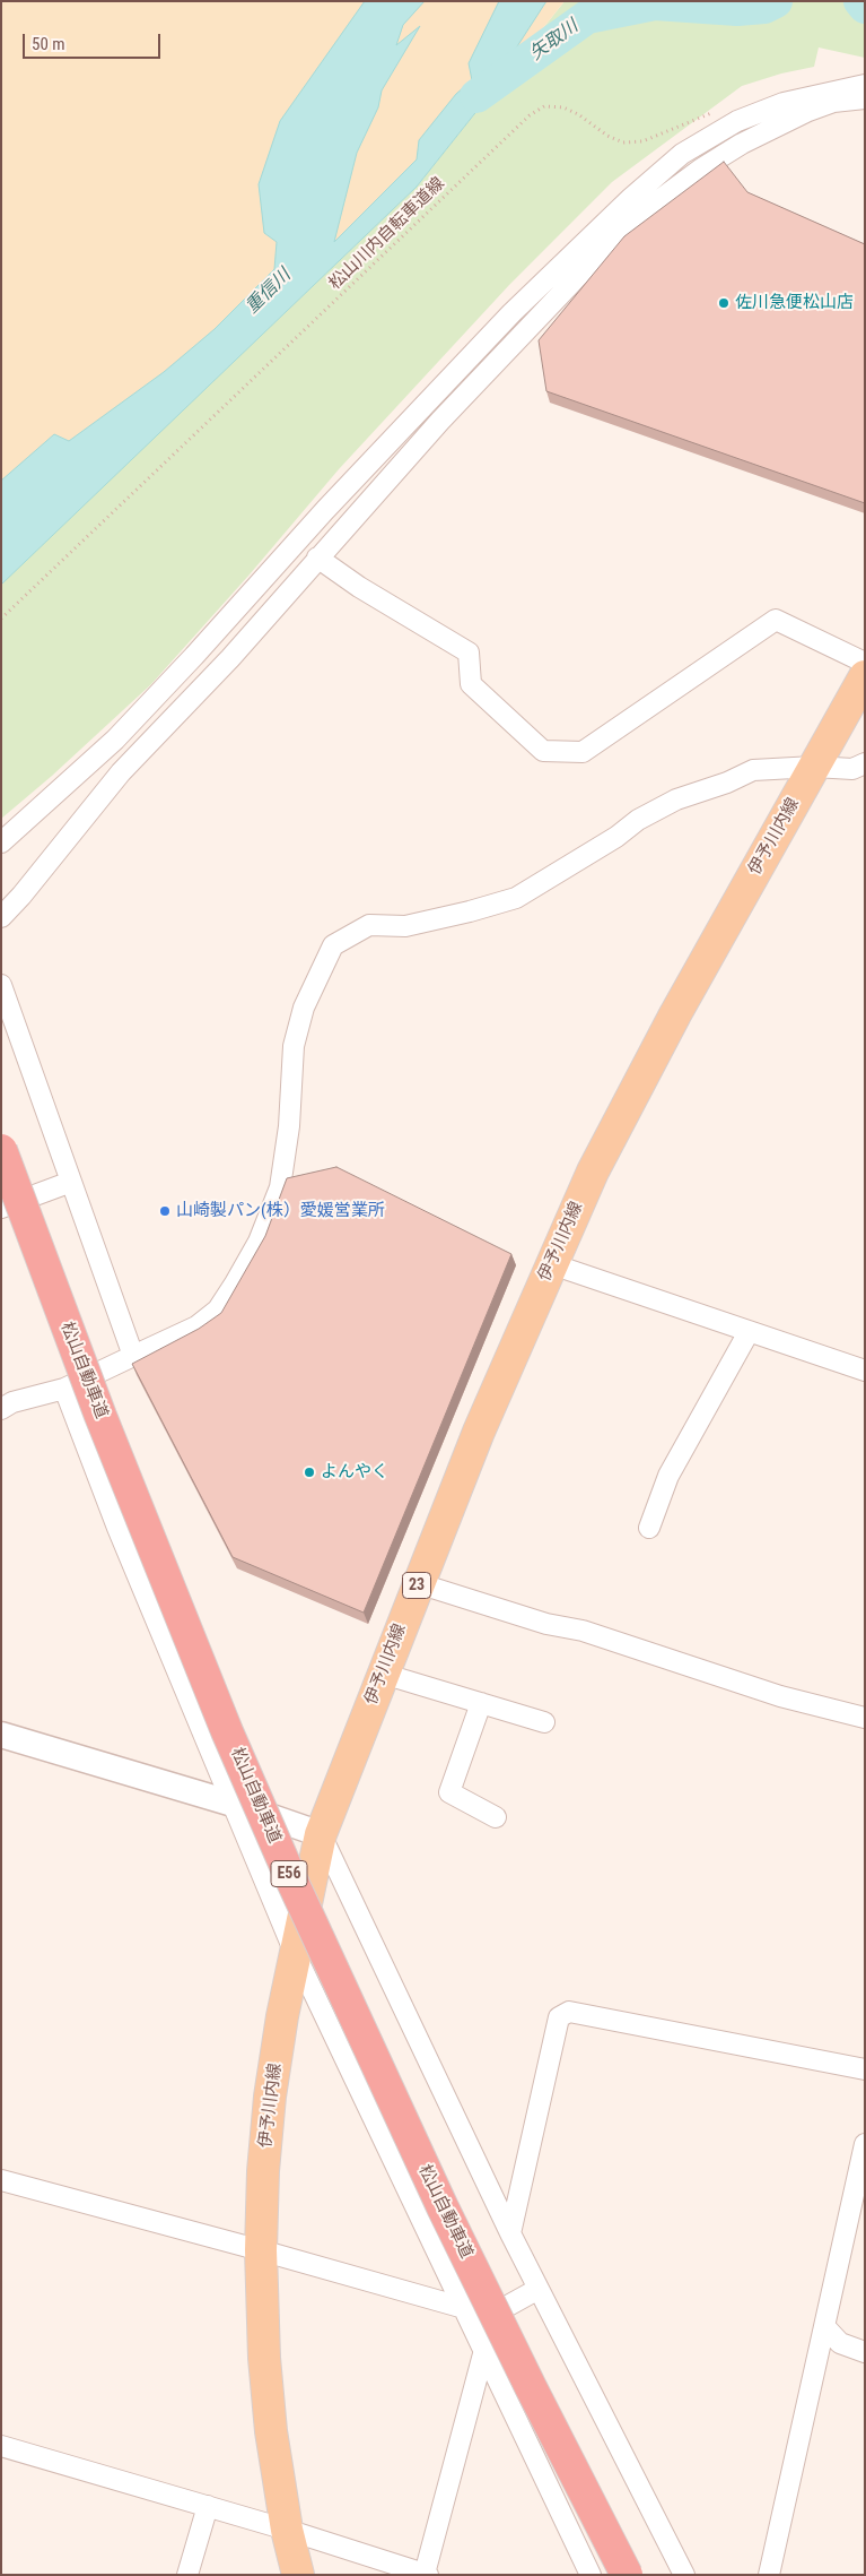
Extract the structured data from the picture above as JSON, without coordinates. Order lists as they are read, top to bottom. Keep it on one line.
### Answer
{"streets":{"highway":["松山自動車道","E56"],"main road":["伊予川内線","23"],"path":["松山川内自転車道線"]},"water":["矢取川","重信川"],"places":["佐川急便松山店","山崎製パン(株）愛媛営業所","よんやく"],"scale_bar":"50 m"}
